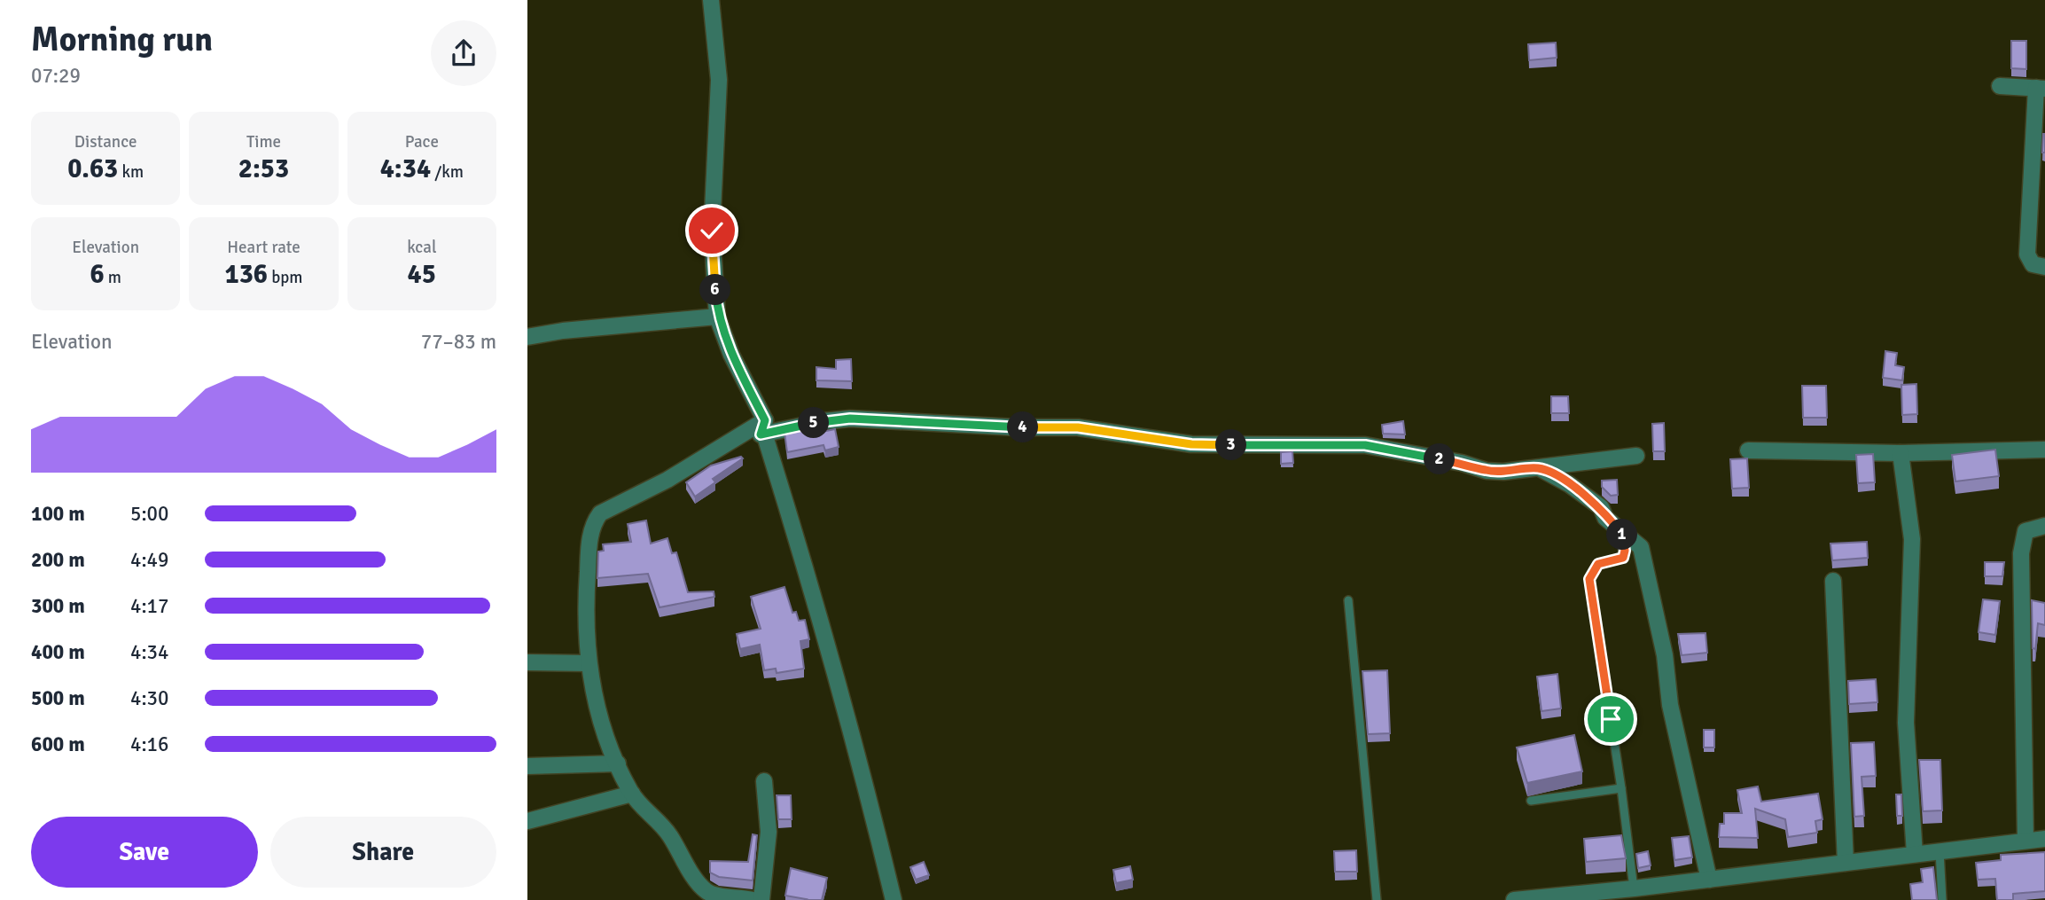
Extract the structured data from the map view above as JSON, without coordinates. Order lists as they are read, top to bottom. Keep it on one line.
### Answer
{"page":{"heading":["Morning run","07:29"],"stats":[["Distance","0.63 km"],["Time","2:53"],["Pace","4:34 /km"],["Elevation","6 m"],["Heart rate","136 bpm"],["kcal","45"]],"pins":["6","5","4","3","2","1"],"chart":["Elevation","77–83 m"],"list":[{"name":"100 m","note":"5:00"},{"name":"200 m","note":"4:49"},{"name":"300 m","note":"4:17"},{"name":"400 m","note":"4:34"},{"name":"500 m","note":"4:30"},{"name":"600 m","note":"4:16"}],"buttons":["Save","Share"]}}
